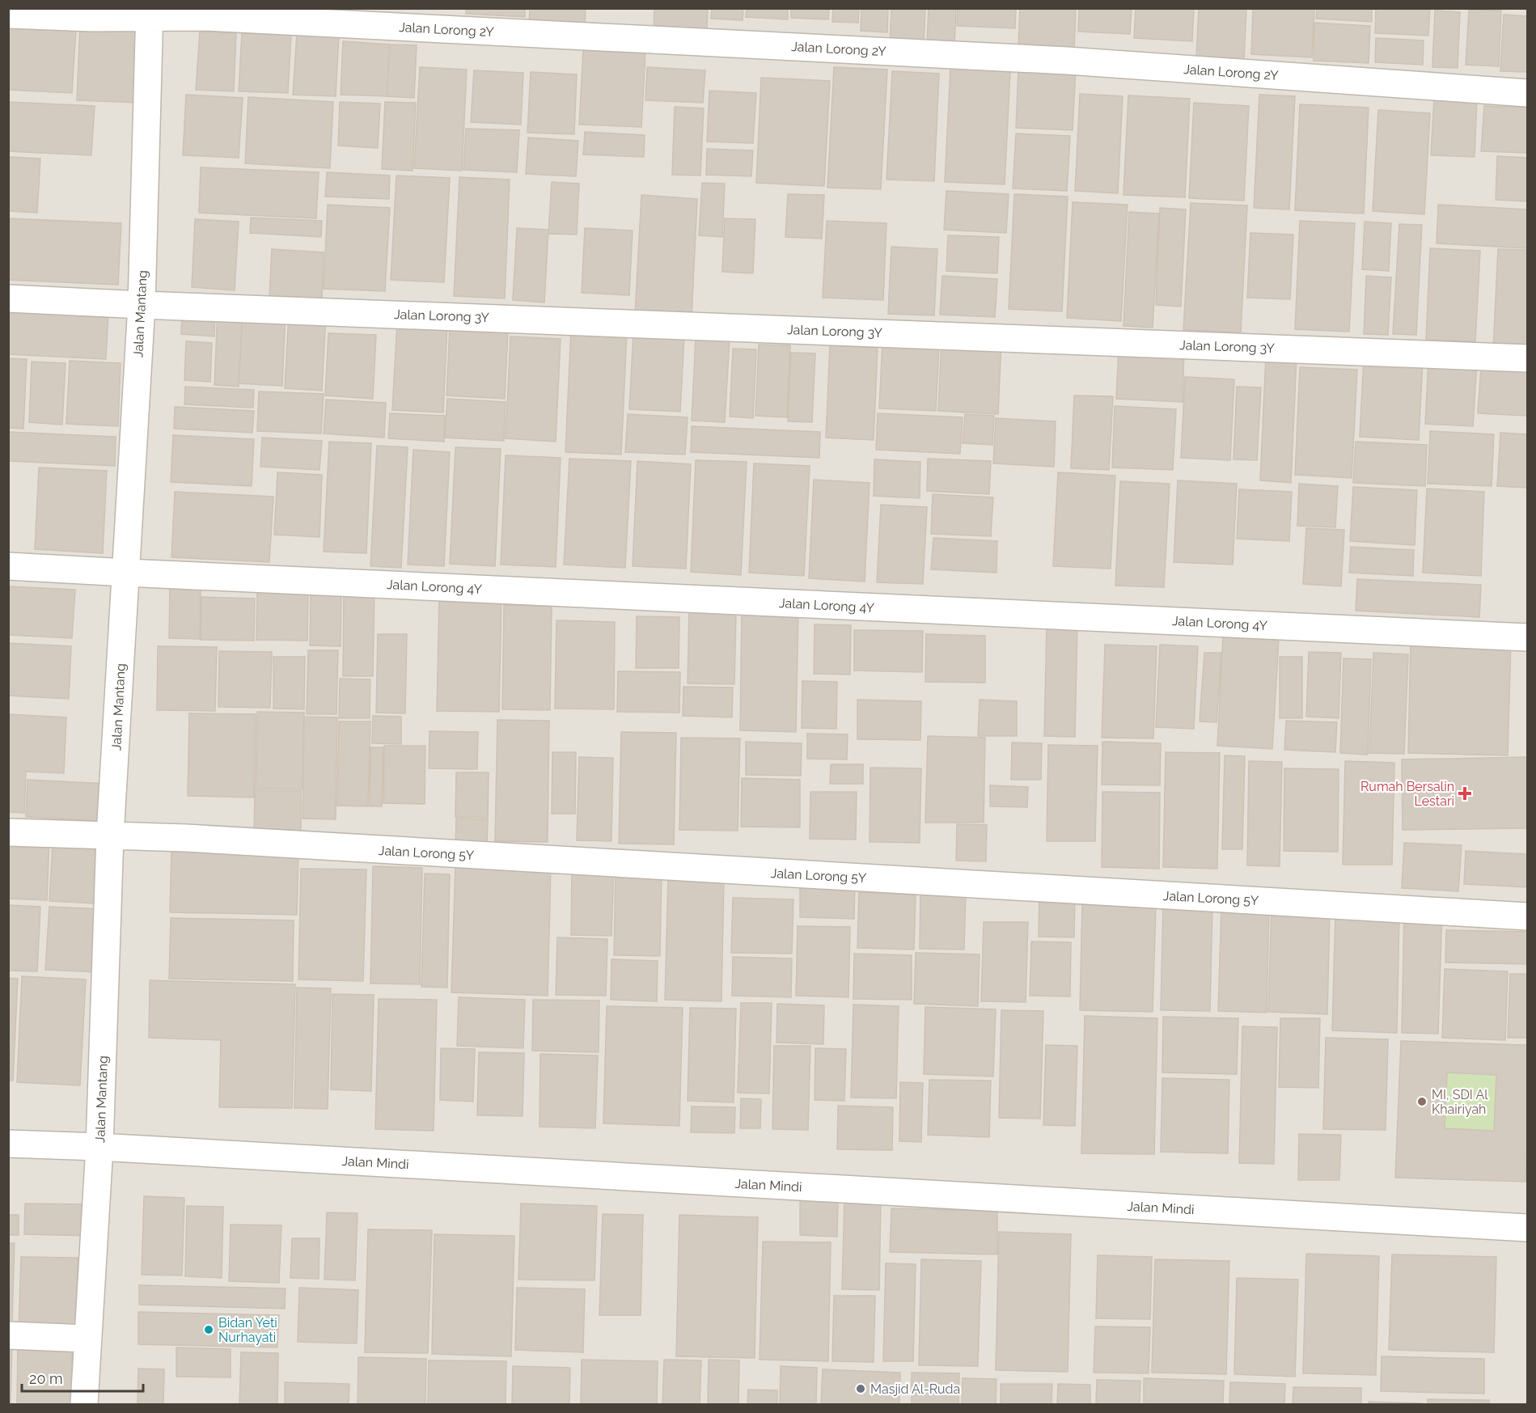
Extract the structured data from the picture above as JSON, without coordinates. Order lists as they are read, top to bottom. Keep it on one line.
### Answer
{"streets":{"street":["Jalan Lorong 2Y","Jalan Mantang","Jalan Lorong 3Y","Jalan Lorong 4Y","Jalan Lorong 5Y","Jalan Mindi"]},"crossings":[["Jalan Lorong 2Y","Jalan Mantang"],["Jalan Mantang","Jalan Lorong 3Y"],["Jalan Mantang","Jalan Lorong 4Y"],["Jalan Mantang","Jalan Lorong 5Y"],["Jalan Mantang","Jalan Mindi"]],"places":{"health":["Rumah Bersalin Lestari"],"other":["MI, SDI Al Khairiyah","Bidan Yeti Nurhayati","Masjid Al-Ruda"]},"scale_bar":"20 m"}
